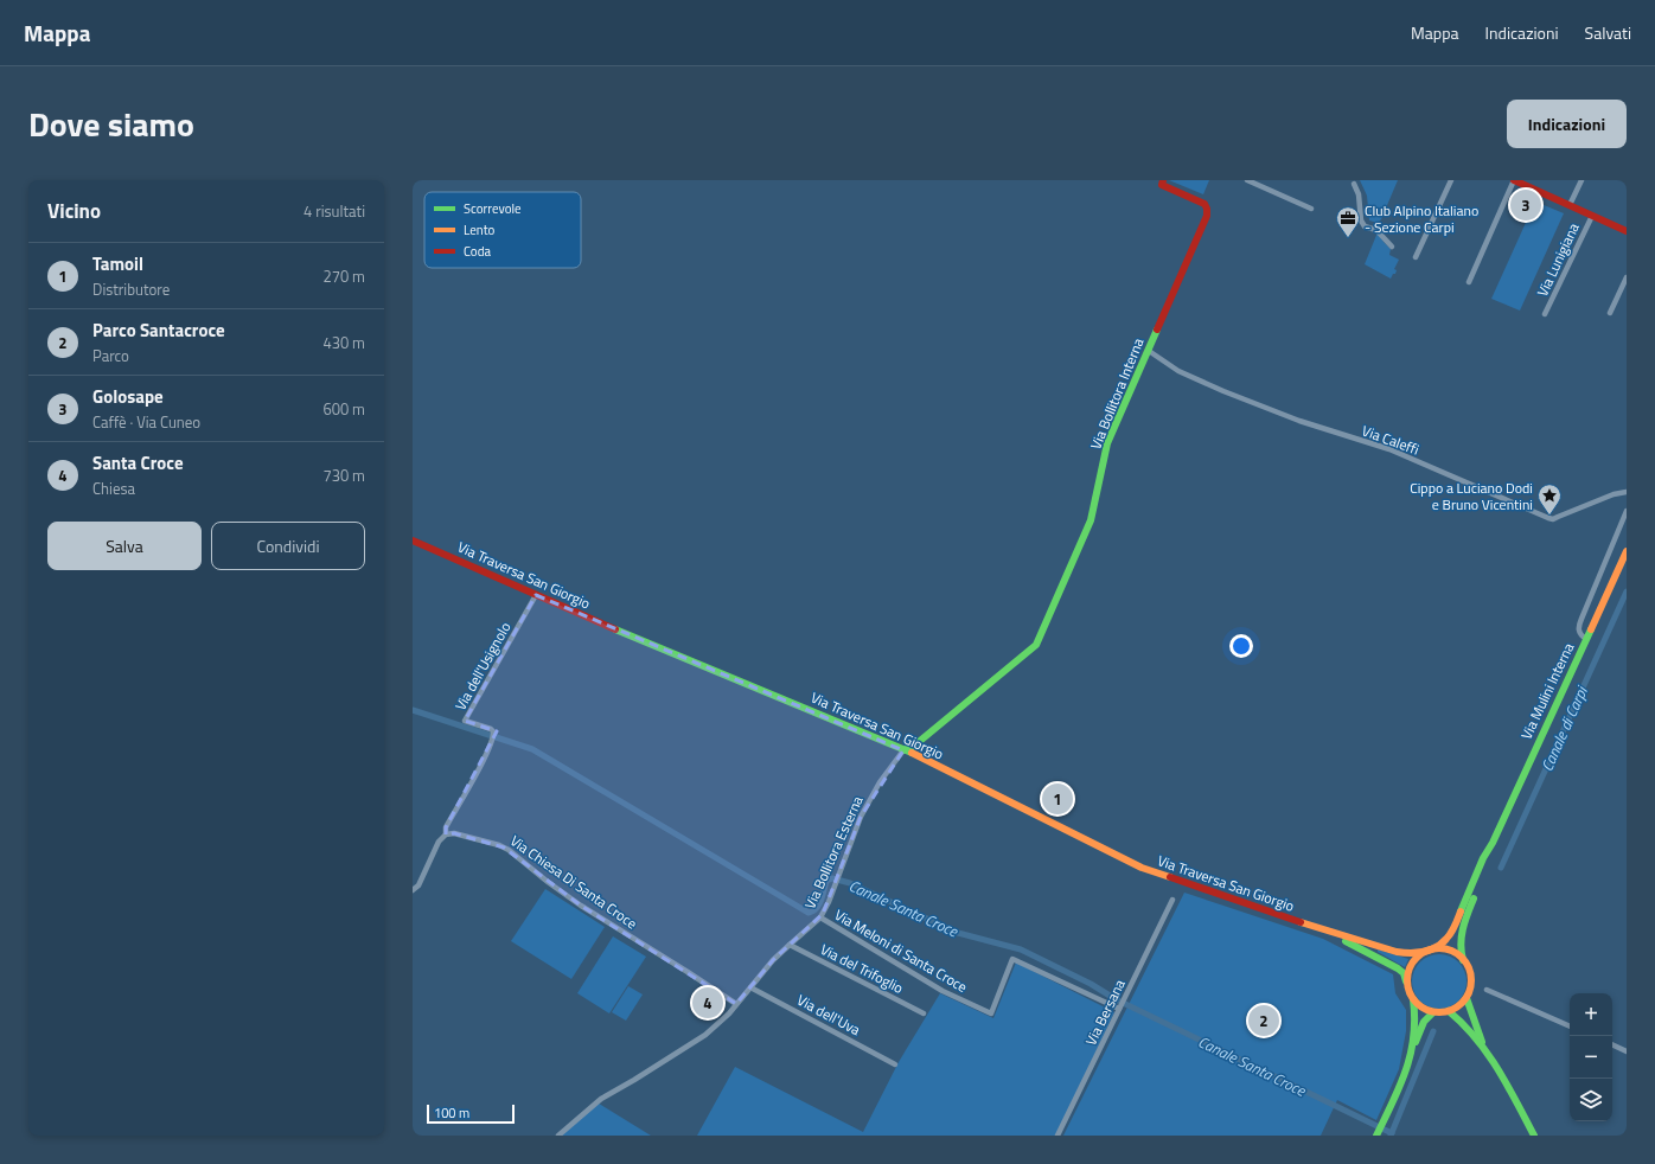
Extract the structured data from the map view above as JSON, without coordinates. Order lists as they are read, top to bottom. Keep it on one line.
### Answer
{"streets":{"main road":["Via Bollitora Interna","Via Traversa San Giorgio","Via Mulini Interna"],"street":["Via Lunigiana","Via Caleffi","Via dell'Usignolo","Via Bollitora Esterna","Via Chiesa Di Santa Croce","Via Meloni di Santa Croce","Via del Trifoglio","Via Bersana","Via dell'Uva"]},"crossings":[["Via Bollitora Interna","Via Caleffi"],["Via Bollitora Interna","Via Traversa San Giorgio"],["Via Bollitora Interna","Via Bollitora Esterna"],["Via Traversa San Giorgio","Via dell'Usignolo"],["Via Traversa San Giorgio","Via Mulini Interna"],["Via Traversa San Giorgio","Via Bollitora Esterna"],["Via dell'Usignolo","Via Chiesa Di Santa Croce"],["Via Bollitora Esterna","Via Chiesa Di Santa Croce"],["Via Bollitora Esterna","Via Meloni di Santa Croce"],["Via Bollitora Esterna","Via del Trifoglio"],["Via Bollitora Esterna","Via dell'Uva"],["Via Meloni di Santa Croce","Via Bersana"]],"water":["Canale di Carpi","Canale Santa Croce"],"places":{"office":["Club Alpino Italiano - Sezione Carpi"],"place":["Cippo a Luciano Dodi e Bruno Vicentini"]},"legend":["Scorrevole","Lento","Coda"],"scale_bar":"100 m","page":{"header":"Mappa","nav":["Mappa","Indicazioni","Salvati"],"title":"Dove siamo","buttons":["Indicazioni",["Salva","Condividi"]],"heading":["Vicino","4 risultati"],"pins":["3","1","4","2"],"list":[{"mark":"1","name":"Tamoil","note":"Distributore","value":"270 m"},{"mark":"2","name":"Parco Santacroce","note":"Parco","value":"430 m"},{"mark":"3","name":"Golosape","note":"Caffè · Via Cuneo","value":"600 m"},{"mark":"4","name":"Santa Croce","note":"Chiesa","value":"730 m"}],"map_buttons":["+","−"],"scale":"100 m"}}
